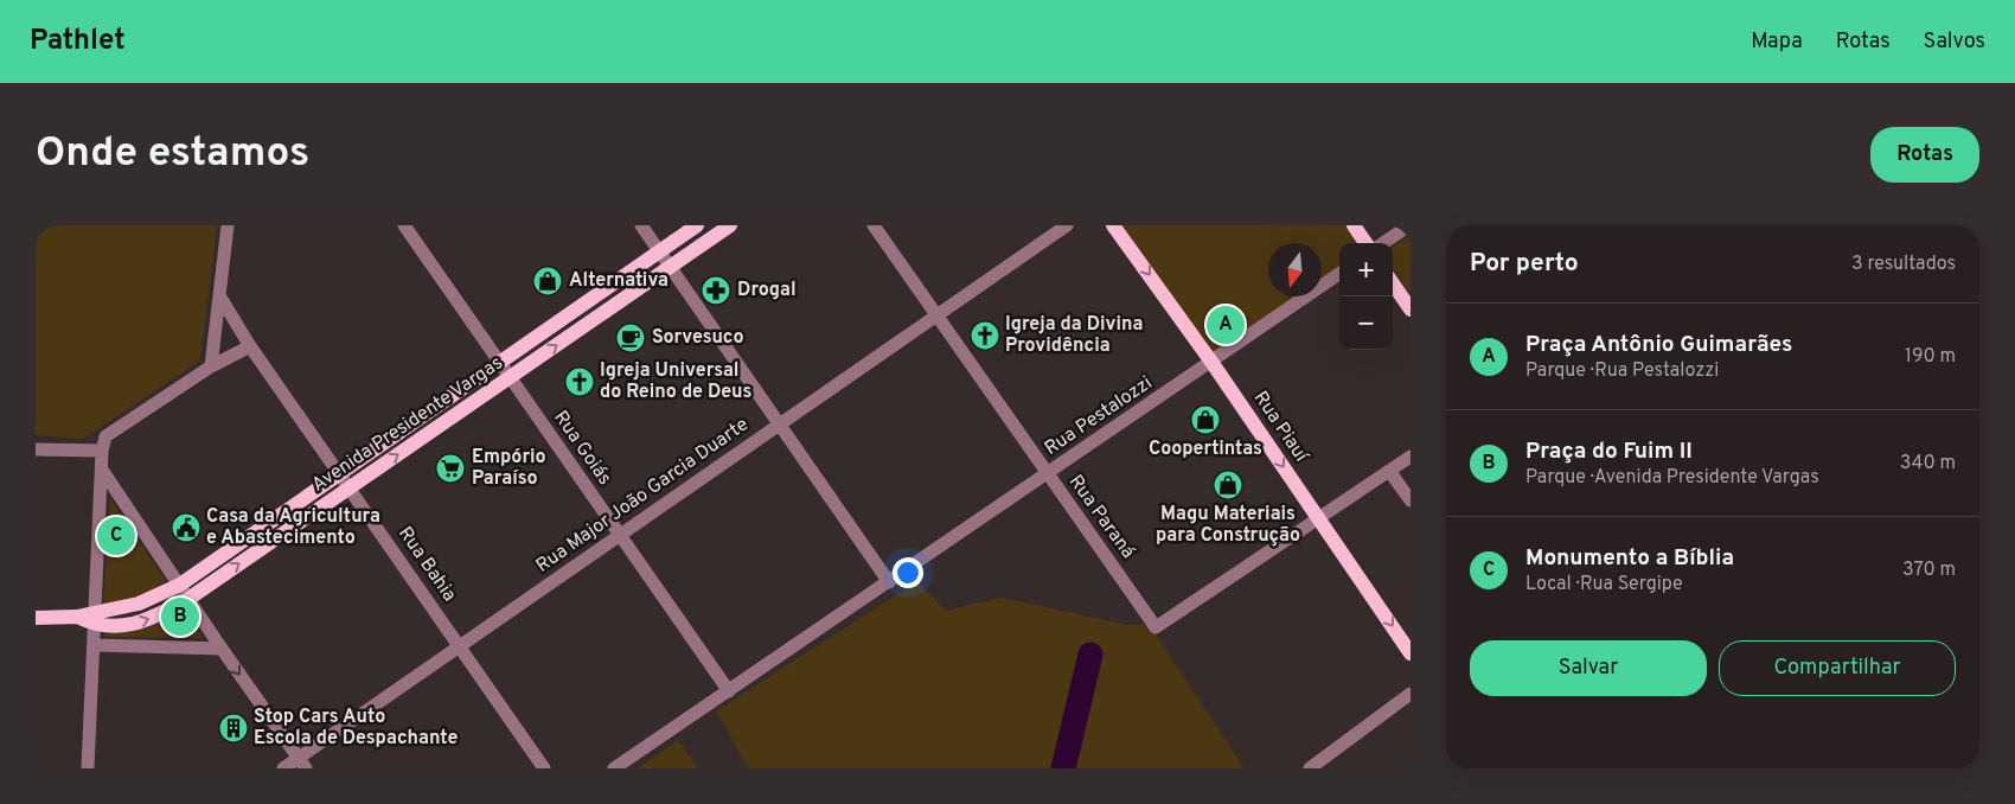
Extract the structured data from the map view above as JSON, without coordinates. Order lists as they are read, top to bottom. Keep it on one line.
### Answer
{"streets":{"main road":["Avenida Presidente Vargas","Rua Piauí"],"street":["Rua Pestalozzi","Rua Goiás","Rua Major João Garcia Duarte","Rua Paraná","Rua Bahia"]},"crossings":[["Rua Pestalozzi","Rua Piauí"],["Rua Pestalozzi","Rua Goiás"],["Rua Pestalozzi","Rua Paraná"],["Avenida Presidente Vargas","Rua Goiás"],["Avenida Presidente Vargas","Rua Bahia"],["Rua Piauí","Rua Paraná"],["Rua Goiás","Rua Major João Garcia Duarte"],["Rua Major João Garcia Duarte","Rua Paraná"],["Rua Major João Garcia Duarte","Rua Bahia"]],"one_way":["Rua Piauí"],"places":{"shop":["Alternativa","Coopertintas","Magu Materiais para Construção"],"pharmacy":["Drogal"],"church":["Igreja da Divina Providência","Igreja Universal do Reino de Deus"],"cafe":["Sorvesuco"],"supermarket":["Empório Paraíso"],"public building":["Casa da Agricultura e Abastecimento"],"building":["Stop Cars Auto Escola de Despachante"]},"north":"bottom","page":{"header":"Pathlet","nav":["Mapa","Rotas","Salvos"],"buttons":["Rotas",["Salvar","Compartilhar"]],"title":"Onde estamos","heading":["Por perto","3 resultados"],"map_buttons":["+","−"],"list":[{"mark":"A","name":"Praça Antônio Guimarães","note":"Parque · Rua Pestalozzi","value":"190 m"},{"mark":"B","name":"Praça do Fuim II","note":"Parque · Avenida Presidente Vargas","value":"340 m"},{"mark":"C","name":"Monumento a Bíblia","note":"Local · Rua Sergipe","value":"370 m"}],"pins":["A","C","B"]}}
